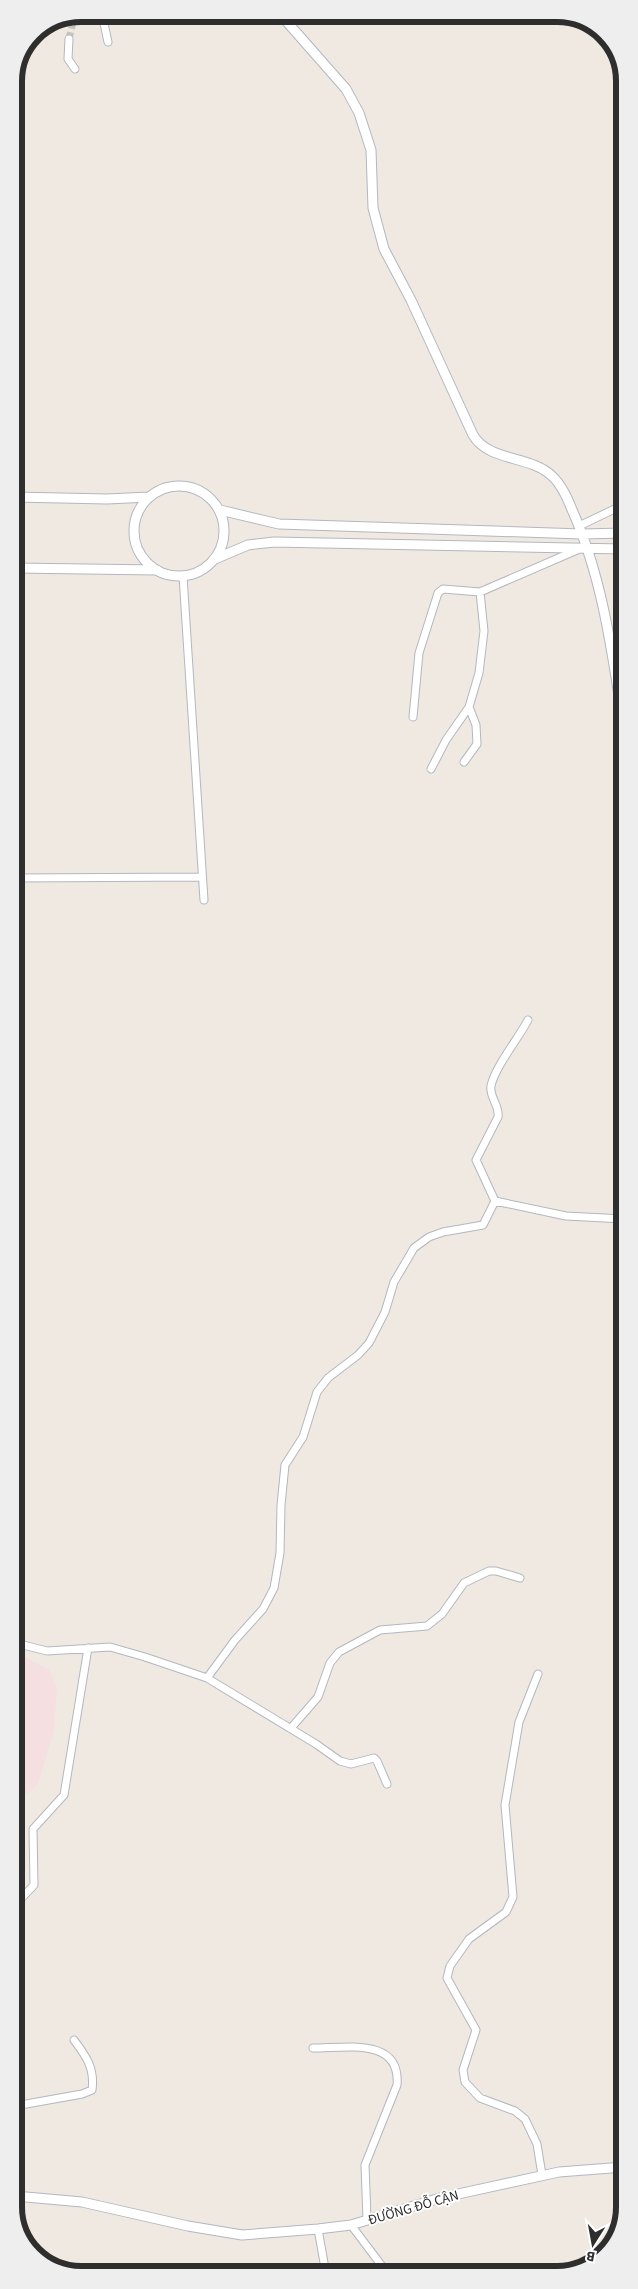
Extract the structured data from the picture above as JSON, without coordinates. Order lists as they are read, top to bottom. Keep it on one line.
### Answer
{"streets":{"street":["ĐƯỜNG ĐỖ CẬN"]},"north":"bottom"}
